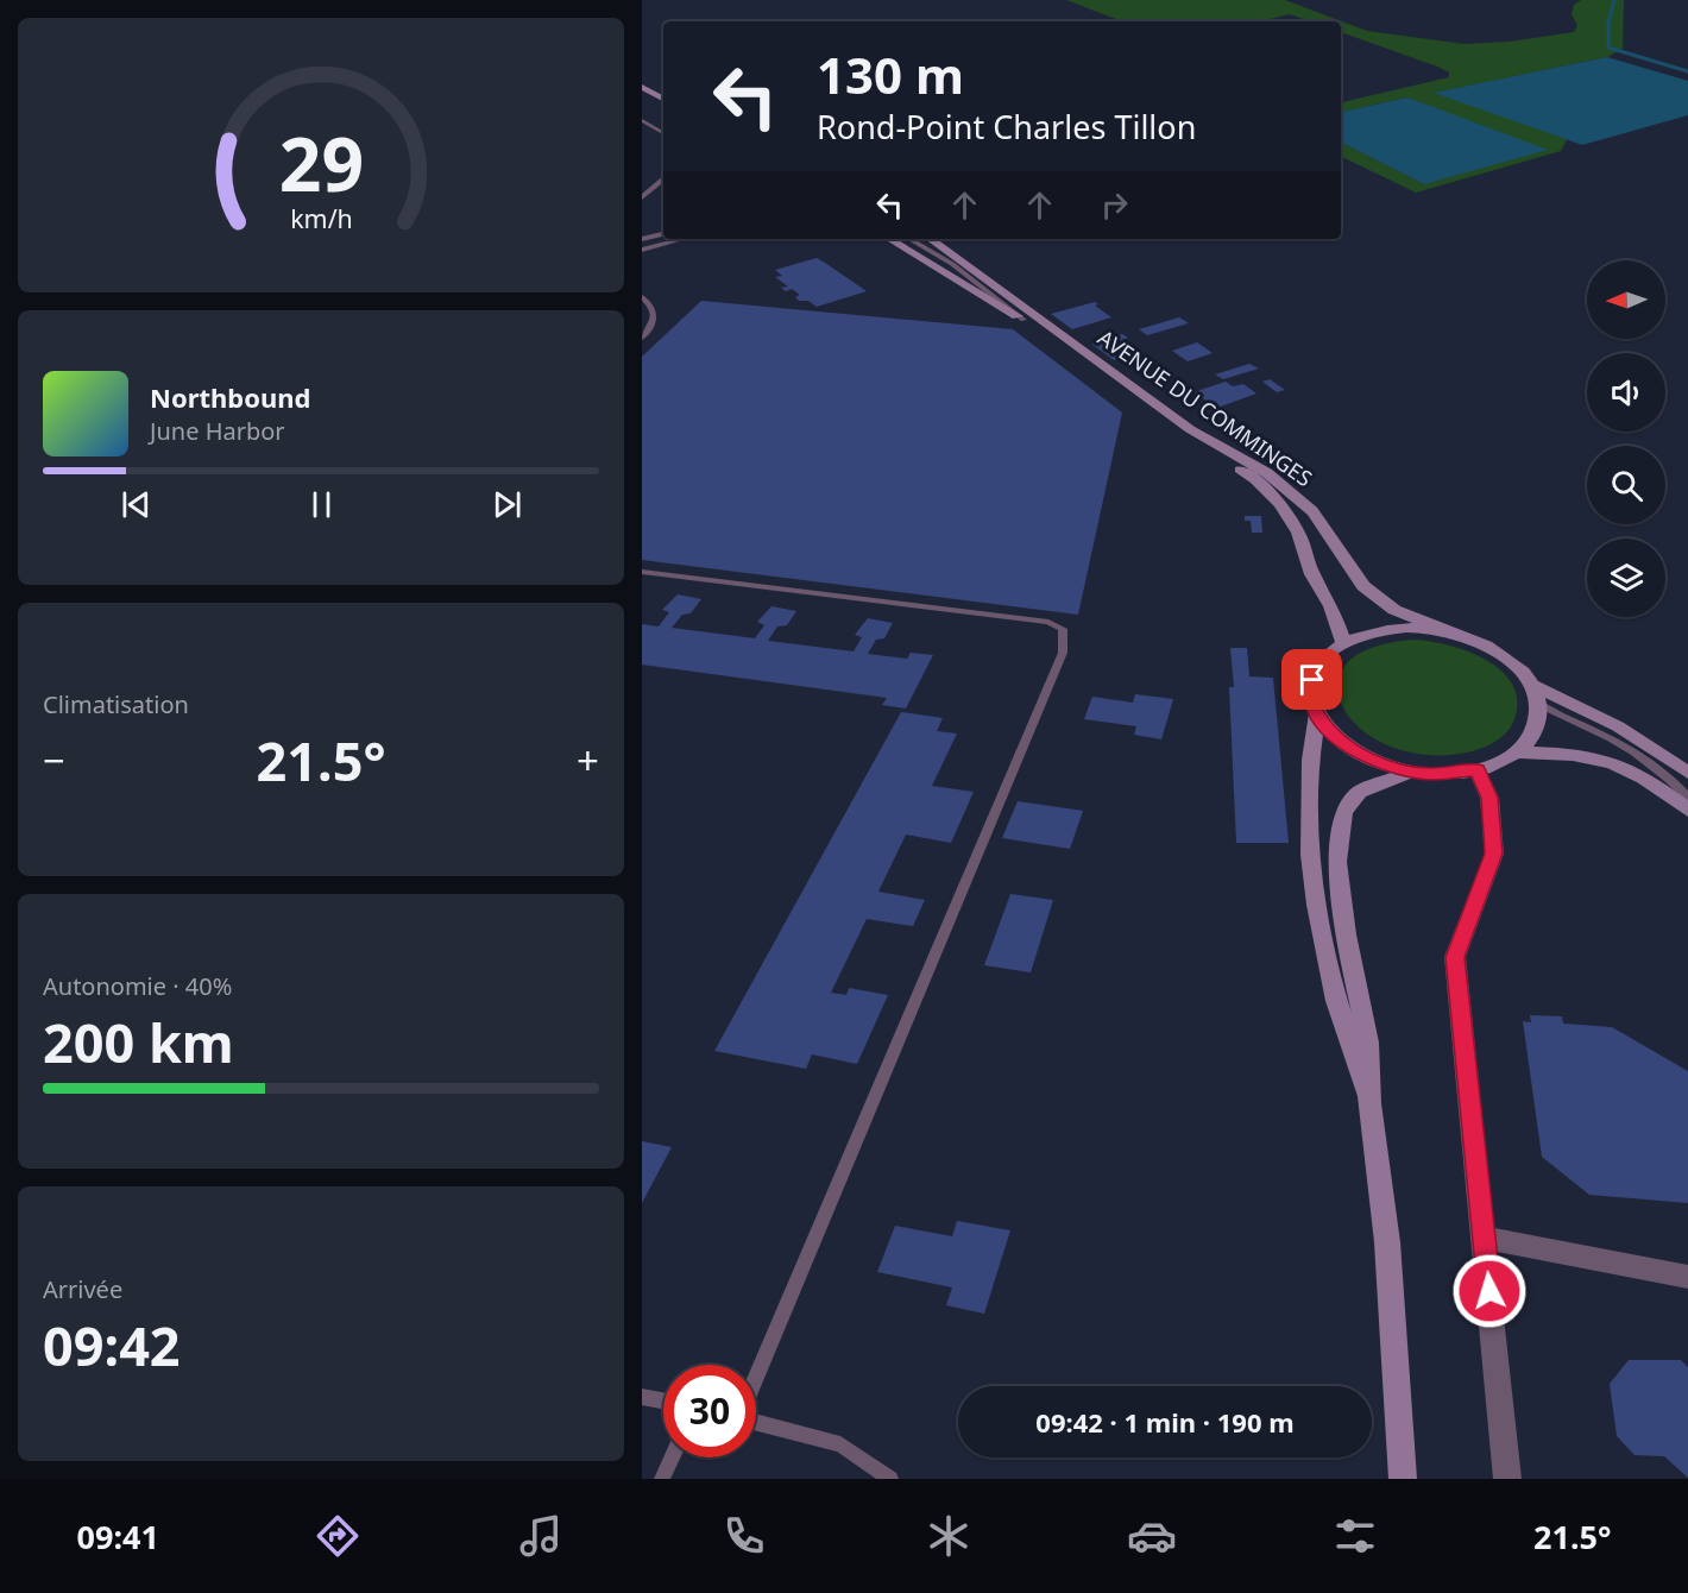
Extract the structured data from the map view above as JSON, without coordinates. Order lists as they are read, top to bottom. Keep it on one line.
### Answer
{"streets":{"main road":["AVENUE DU COMMINGES"]},"north":"left","page":{"turn":["130 m","Rond-Point Charles Tillon"],"song":["Northbound","June Harbor"],"tile":["Climatisation",["Autonomie · 40%","200 km"],["Arrivée","09:42"]],"heat":["−","21.5°","+"],"limit":"30","trip":"09:42 · 1 min · 190 m","tabs":["09:41","21.5°"],"gauge":["29","km/h"]}}
